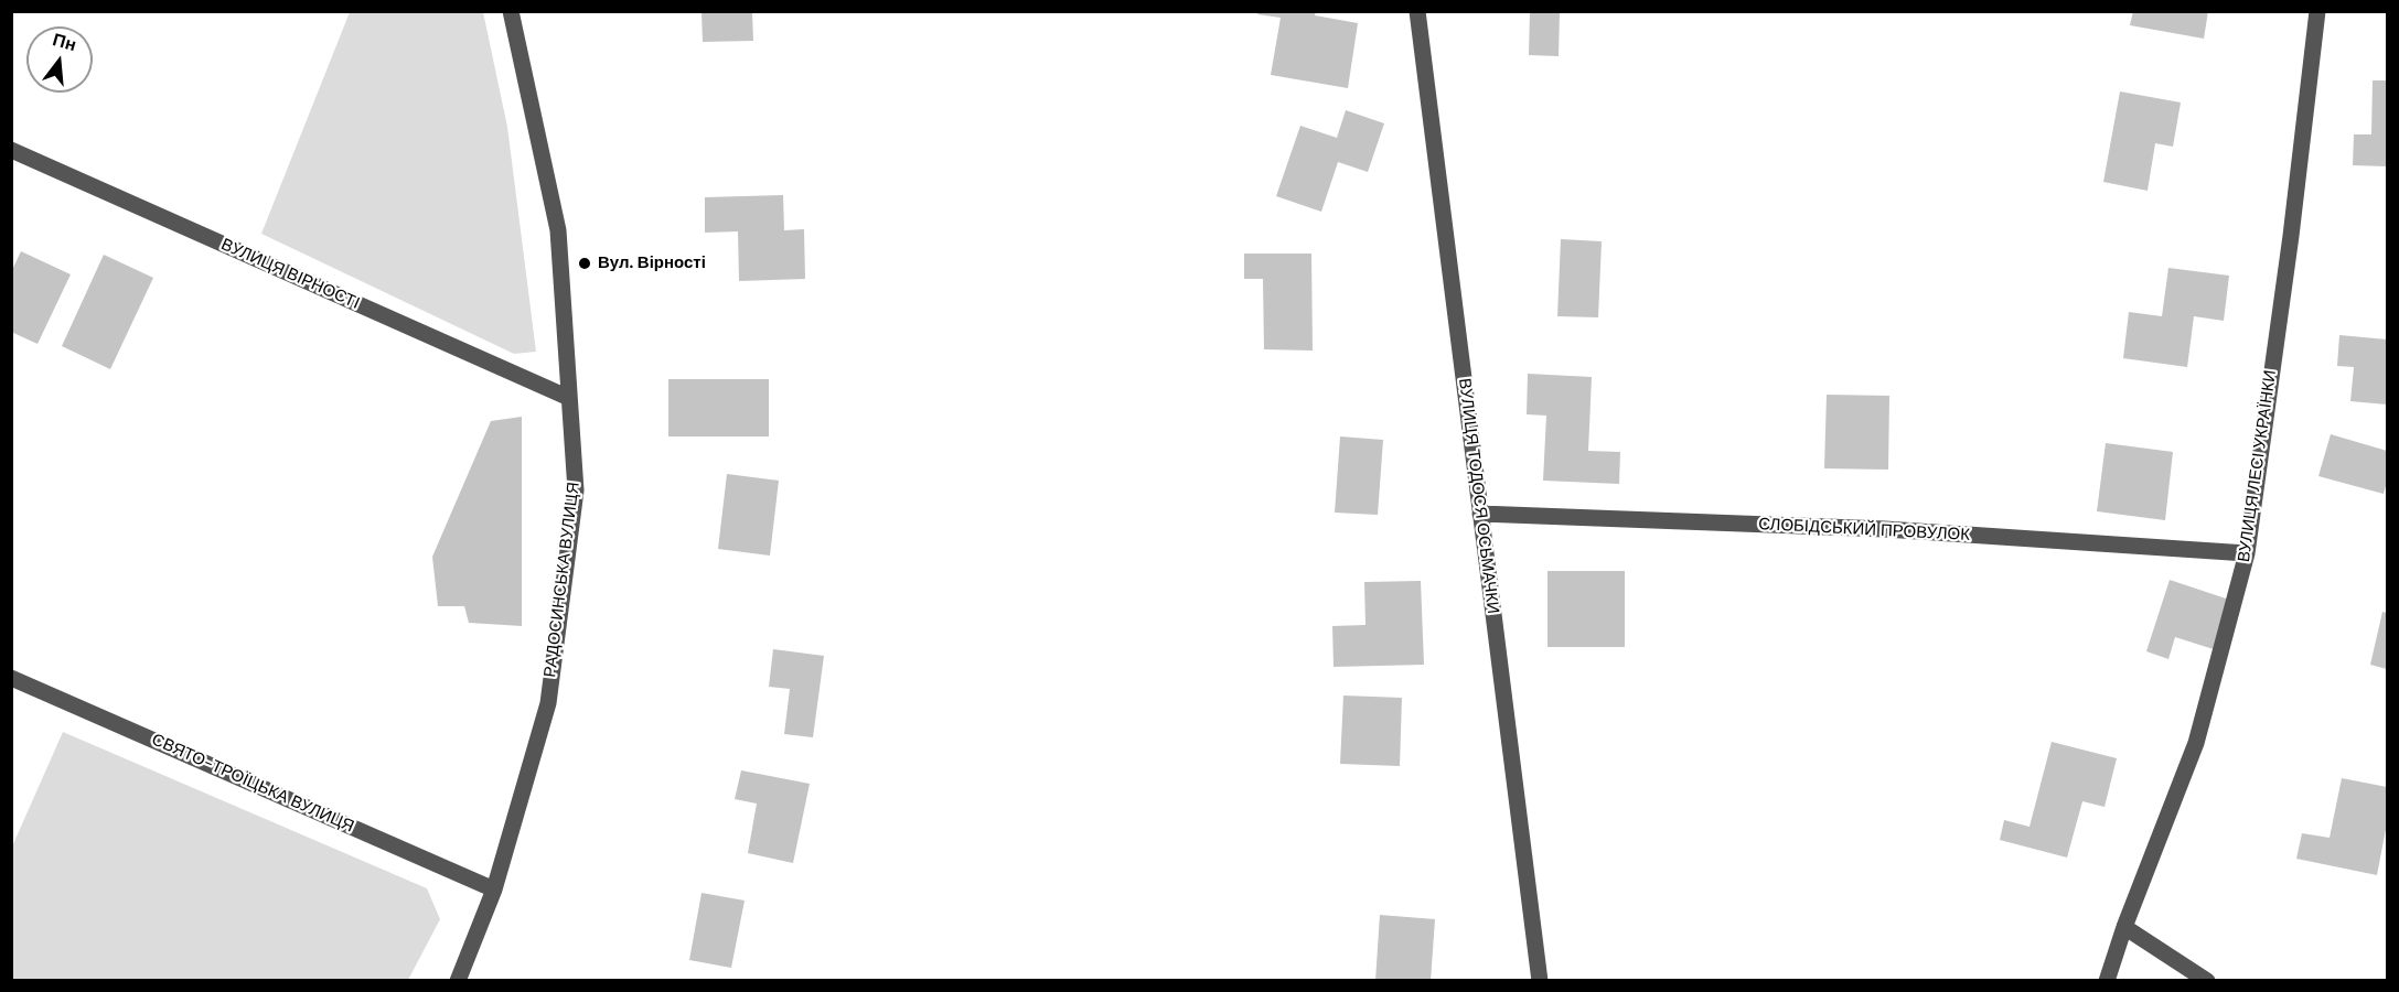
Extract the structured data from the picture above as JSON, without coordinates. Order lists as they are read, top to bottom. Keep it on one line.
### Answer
{"streets":{"street":["ВУЛИЦЯ ВІРНОСТІ","ВУЛИЦЯ ЛЕСІ УКРАЇНКИ","ВУЛИЦЯ ТОДОСЯ ОСЬМАЧКИ","СЛОБІДСЬКИЙ ПРОВУЛОК","РАДОСИНСЬКА ВУЛИЦЯ","СВЯТО-ТРОЇЦЬКА ВУЛИЦЯ"]},"crossings":[["ВУЛИЦЯ ВІРНОСТІ","РАДОСИНСЬКА ВУЛИЦЯ"],["ВУЛИЦЯ ЛЕСІ УКРАЇНКИ","СЛОБІДСЬКИЙ ПРОВУЛОК"],["ВУЛИЦЯ ТОДОСЯ ОСЬМАЧКИ","СЛОБІДСЬКИЙ ПРОВУЛОК"],["РАДОСИНСЬКА ВУЛИЦЯ","СВЯТО-ТРОЇЦЬКА ВУЛИЦЯ"]],"places":["Вул. Вірності"],"north":"top"}
